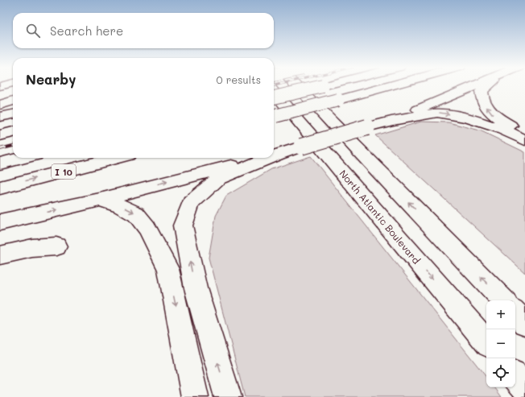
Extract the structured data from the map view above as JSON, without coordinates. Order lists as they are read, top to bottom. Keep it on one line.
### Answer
{"streets":{"main road":["I 10","North Atlantic Boulevard"]},"page":{"search":"Search here","heading":["Nearby","0 results"],"map_buttons":["+","−"]}}
